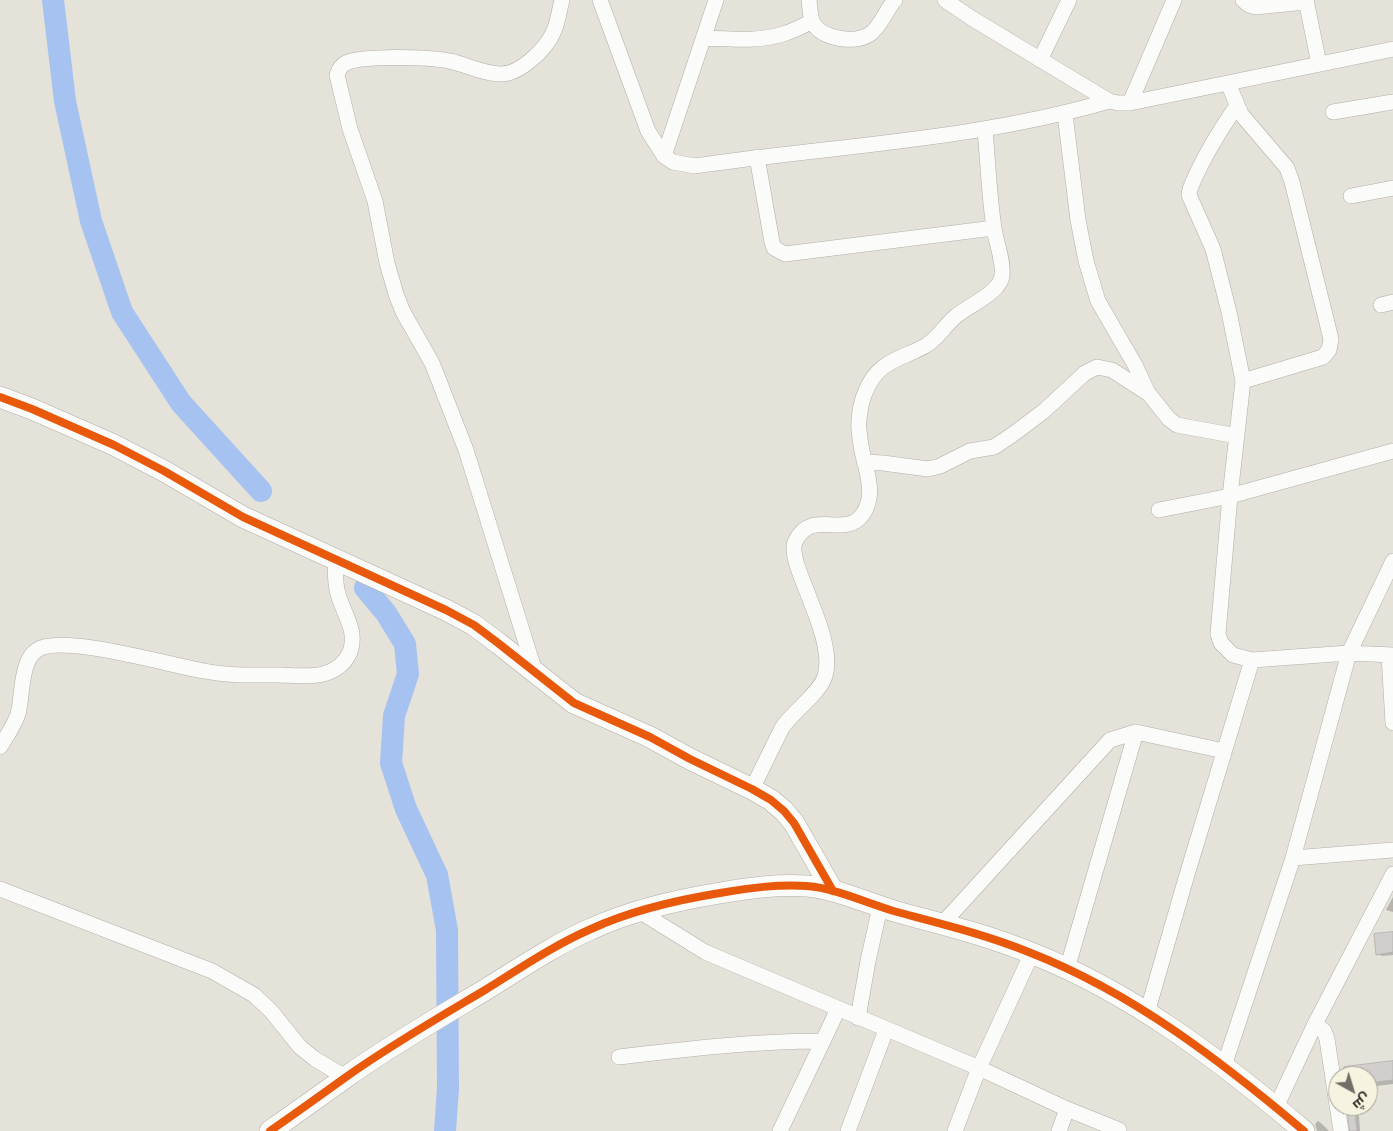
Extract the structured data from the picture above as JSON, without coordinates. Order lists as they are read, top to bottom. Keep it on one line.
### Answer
{"north":"bottom right"}
